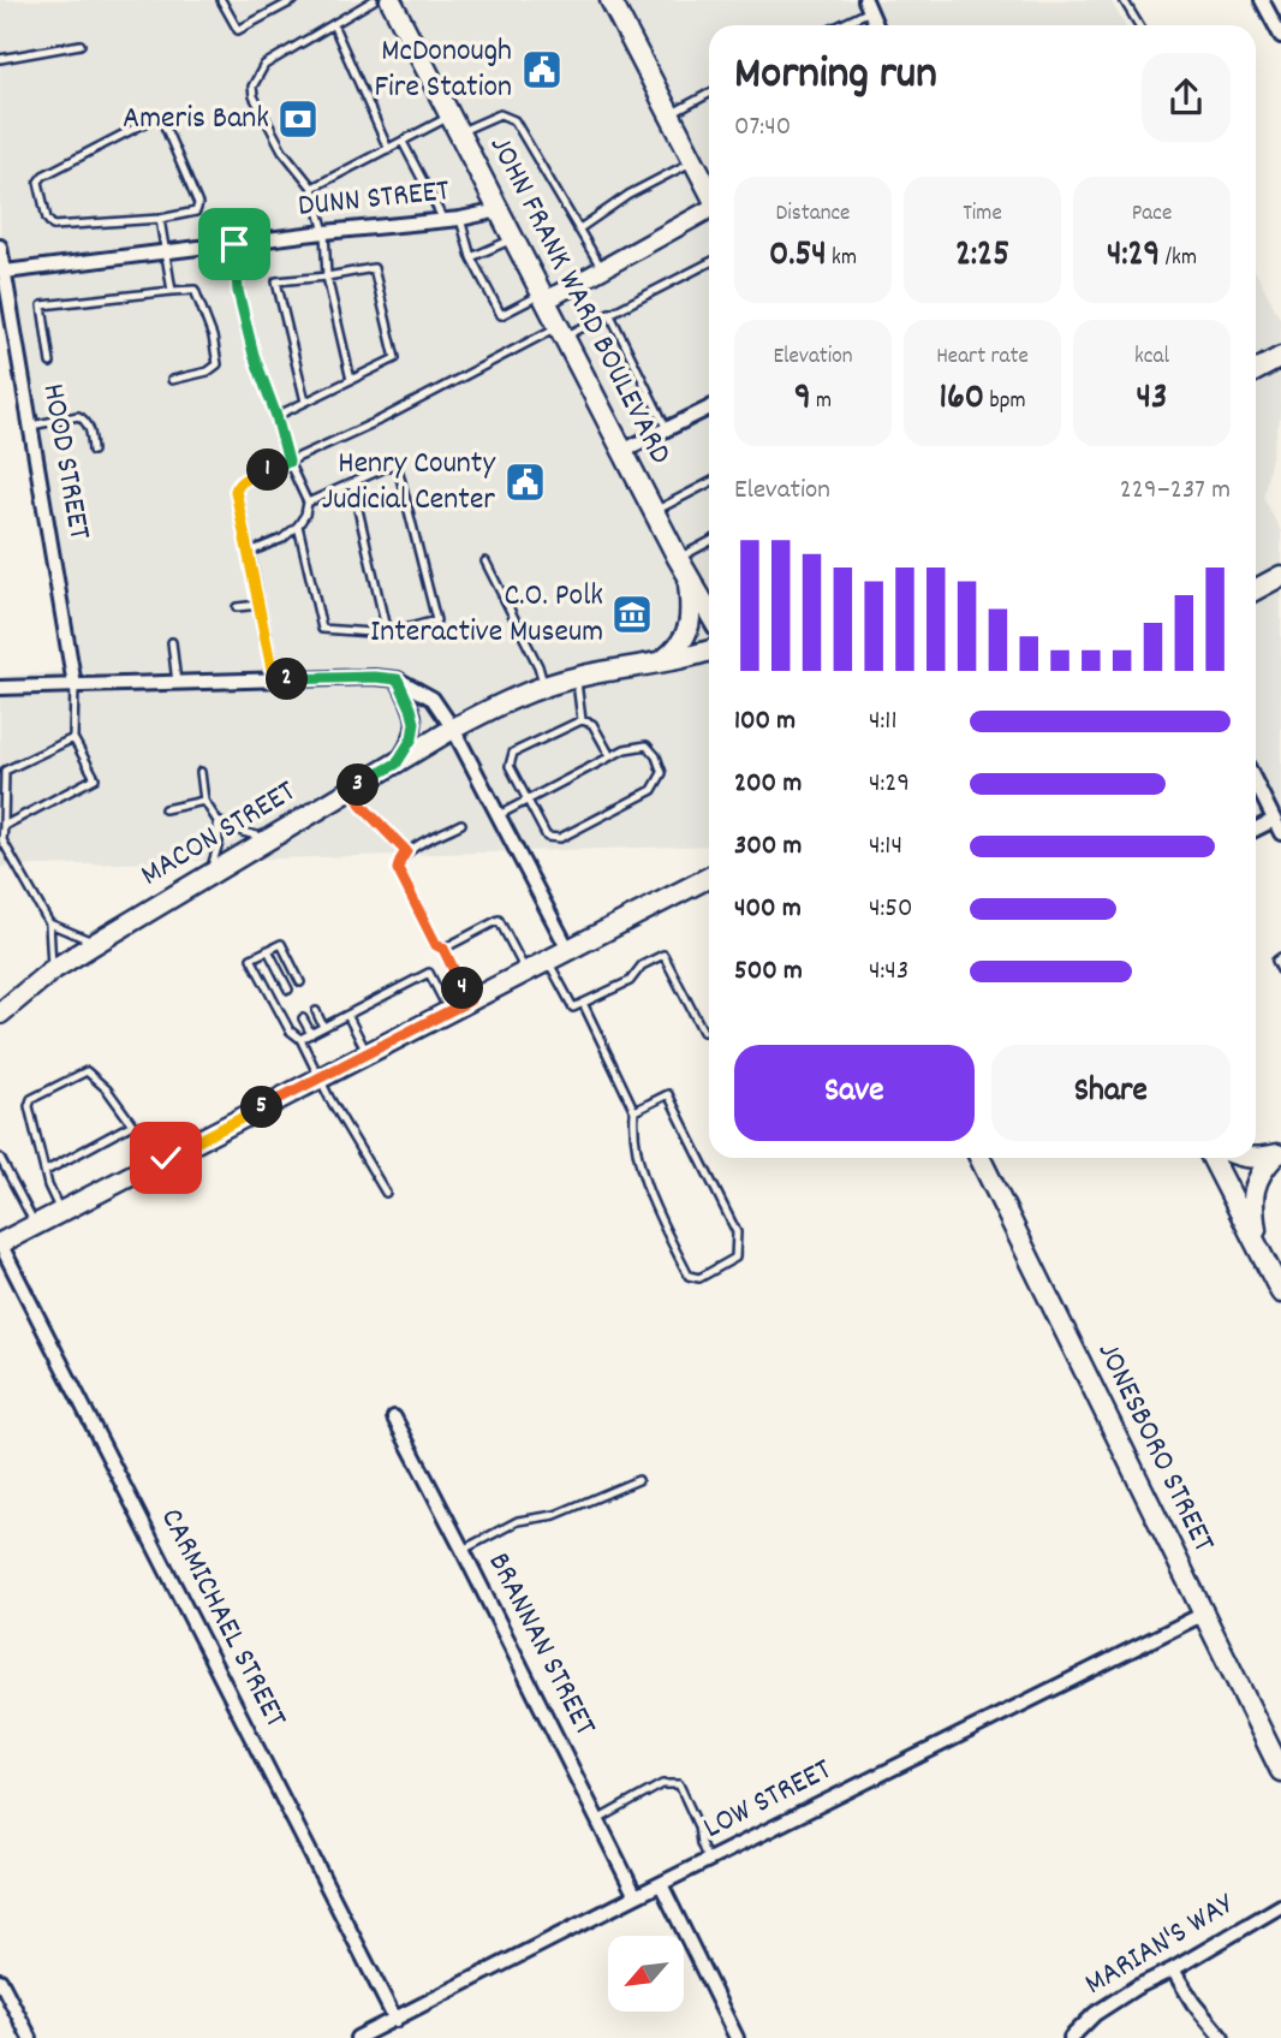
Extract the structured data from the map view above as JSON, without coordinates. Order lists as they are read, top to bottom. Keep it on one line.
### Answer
{"streets":{"main road":["JOHN FRANK WARD BOULEVARD","MACON STREET","JONESBORO STREET"],"street":["DUNN STREET","HOOD STREET","CARMICHAEL STREET","BRANNAN STREET","LOW STREET","MARIAN'S WAY"]},"crossings":[["DUNN STREET","JOHN FRANK WARD BOULEVARD"],["DUNN STREET","HOOD STREET"],["JONESBORO STREET","LOW STREET"],["CARMICHAEL STREET","LOW STREET"],["BRANNAN STREET","LOW STREET"]],"places":{"public building":["McDonough Fire Station","Henry County Judicial Center"],"bank":["Ameris Bank"],"museum":["C.O. Polk Interactive Museum"]},"north":"bottom left","page":{"heading":["Morning run","07:40"],"stats":[["Distance","0.54 km"],["Time","2:25"],["Pace","4:29 /km"],["Elevation","9 m"],["Heart rate","160 bpm"],["kcal","43"]],"pins":["1","2","3","4","5"],"chart":["Elevation","229–237 m"],"list":[{"name":"100 m","note":"4:11"},{"name":"200 m","note":"4:29"},{"name":"300 m","note":"4:14"},{"name":"400 m","note":"4:50"},{"name":"500 m","note":"4:43"}],"buttons":["Save","Share"]}}
